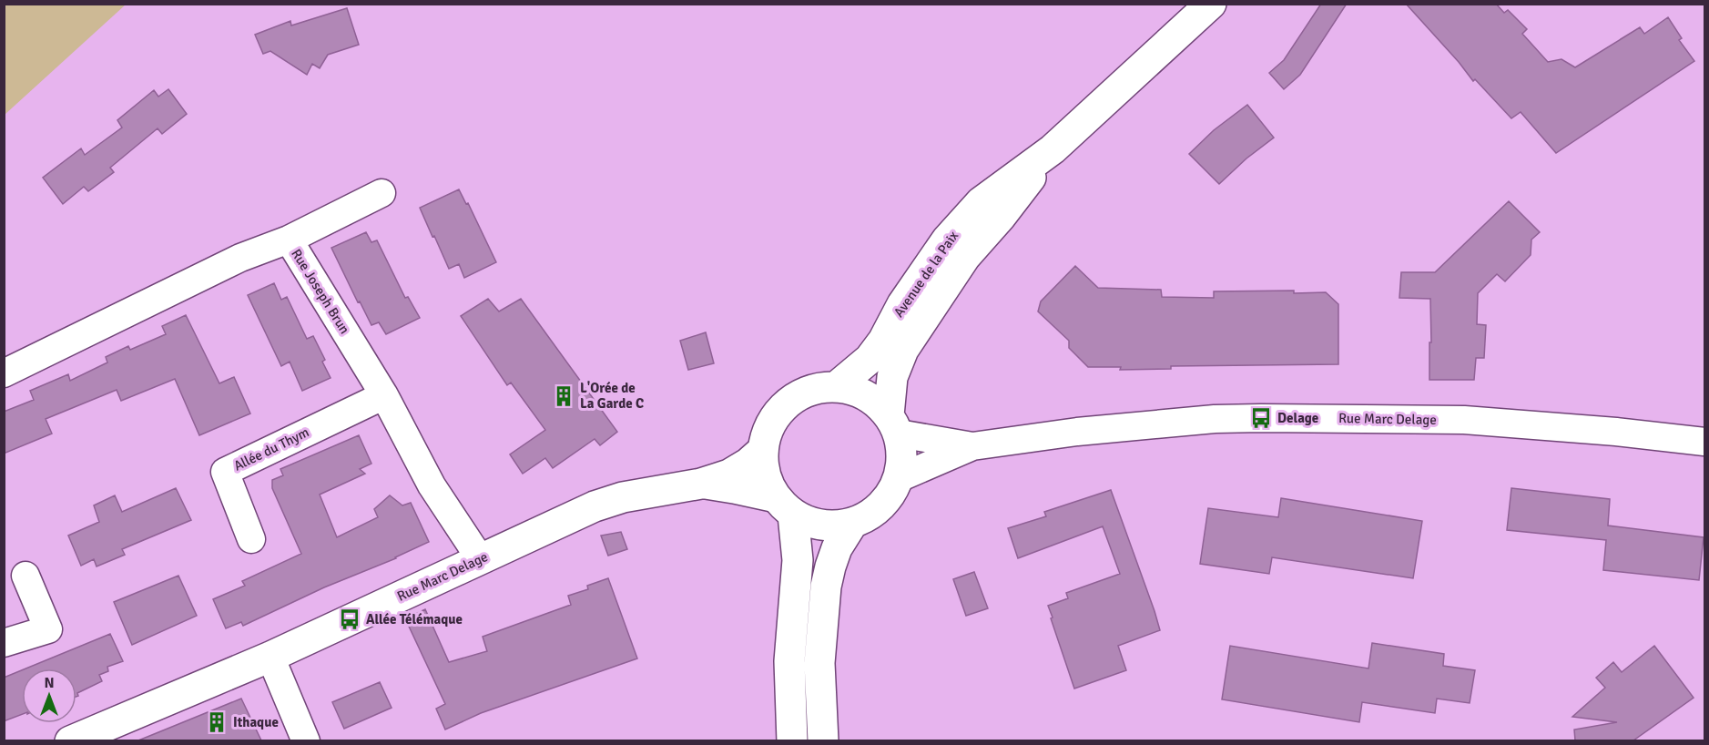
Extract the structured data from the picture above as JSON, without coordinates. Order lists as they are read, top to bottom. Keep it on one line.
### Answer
{"streets":{"main road":["Avenue de la Paix","Rue Marc Delage"],"street":["Rue Joseph Brun","Allée du Thym"]},"crossings":[["Avenue de la Paix","Rue Marc Delage"],["Rue Joseph Brun","Rue Marc Delage"],["Rue Joseph Brun","Allée du Thym"]],"places":{"building":["L'Orée de La Garde C","Ithaque"],"bus stop":["Delage","Allée Télémaque"]},"north":"top"}
